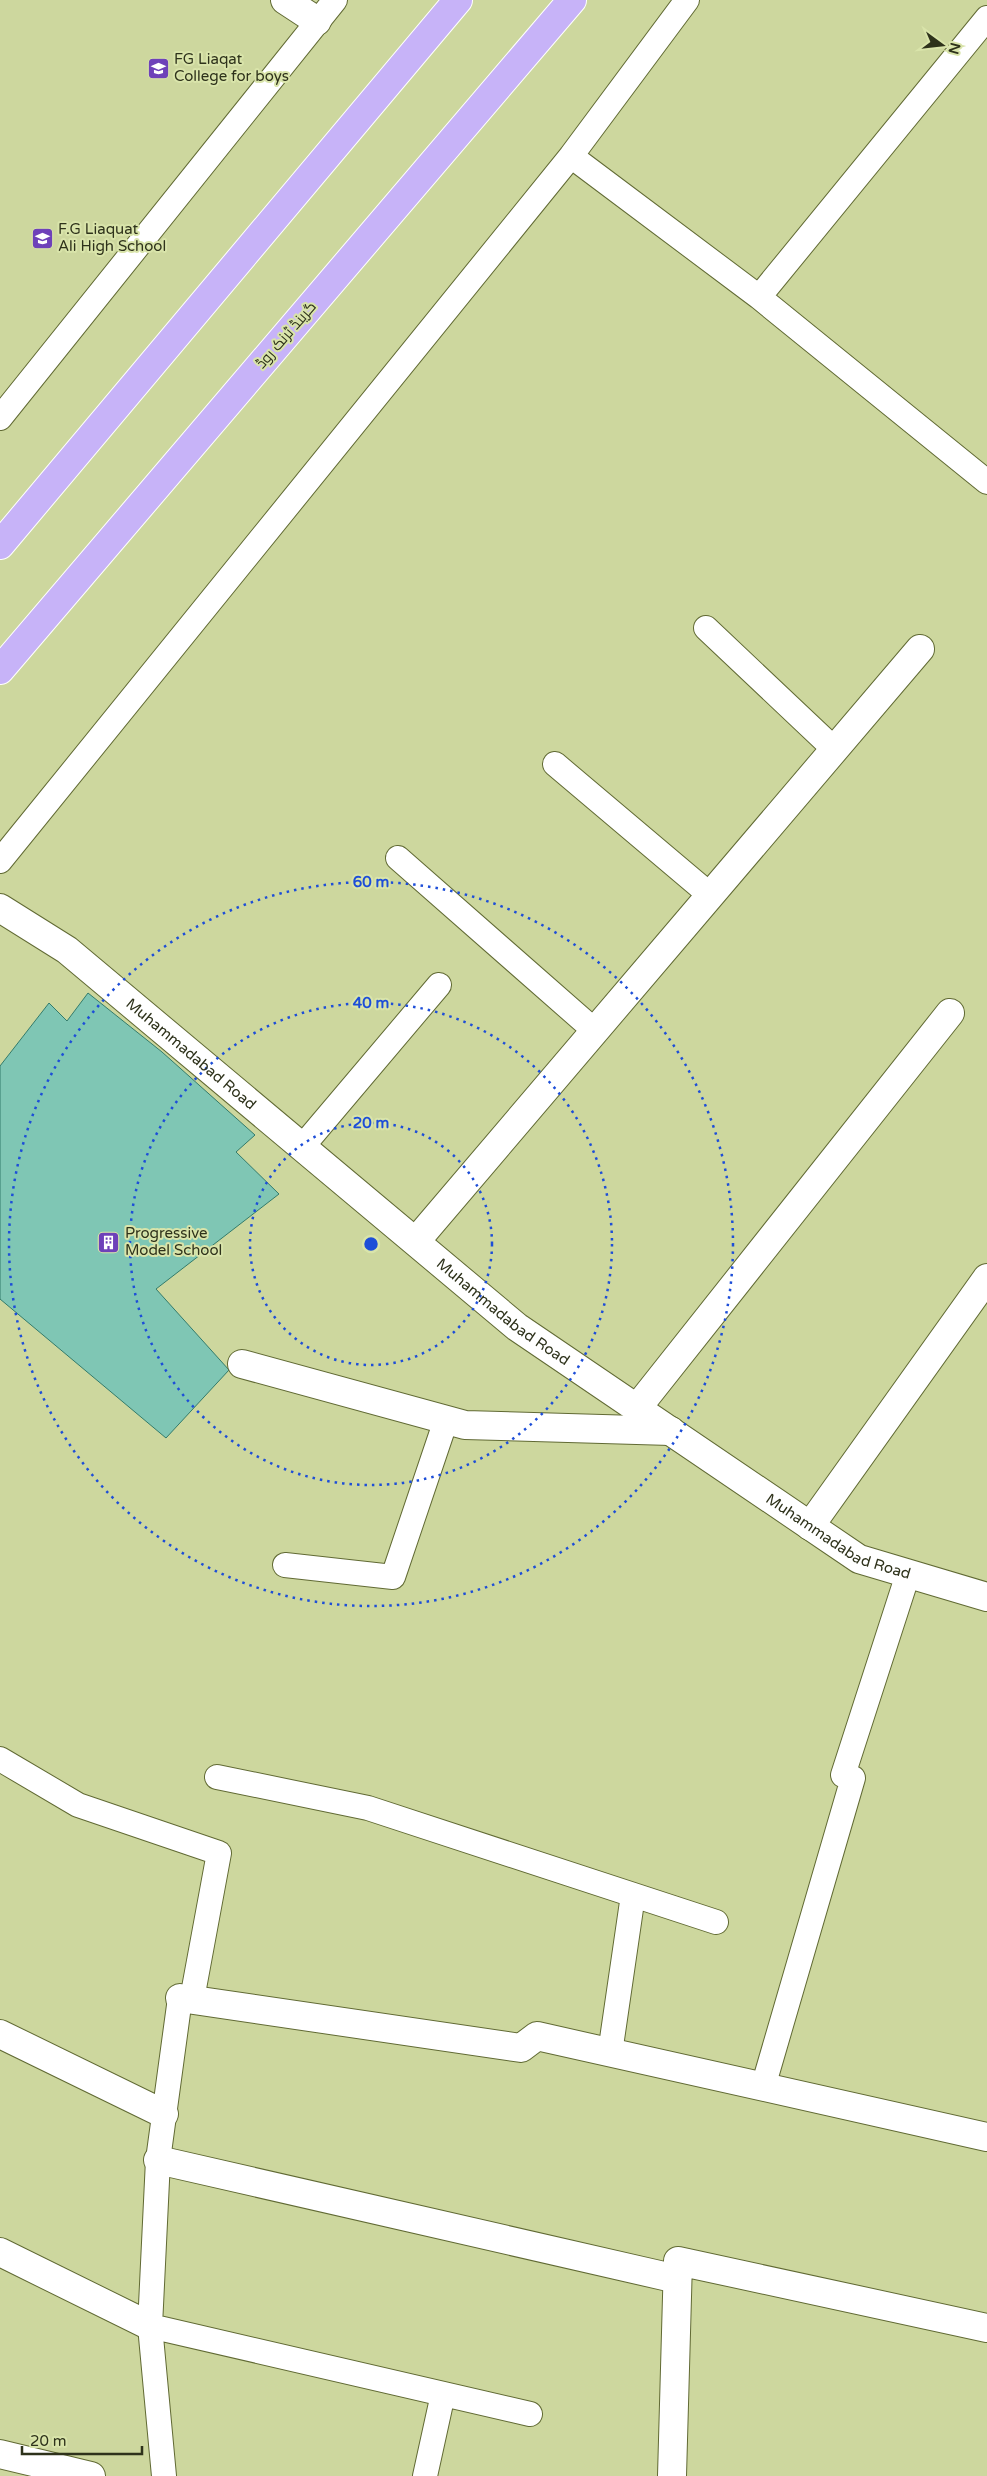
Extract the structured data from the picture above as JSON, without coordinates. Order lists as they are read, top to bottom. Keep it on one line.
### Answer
{"streets":{"highway":["گرینڈ ٹرنک روڈ"],"street":["Muhammadabad Road"]},"places":{"school or university":["FG Liaqat College for boys","F.G Liaquat Ali High School"],"building":["Progressive Model School"]},"scale_bar":"20 m","north":"right","rings":["60 m","40 m","20 m"]}
